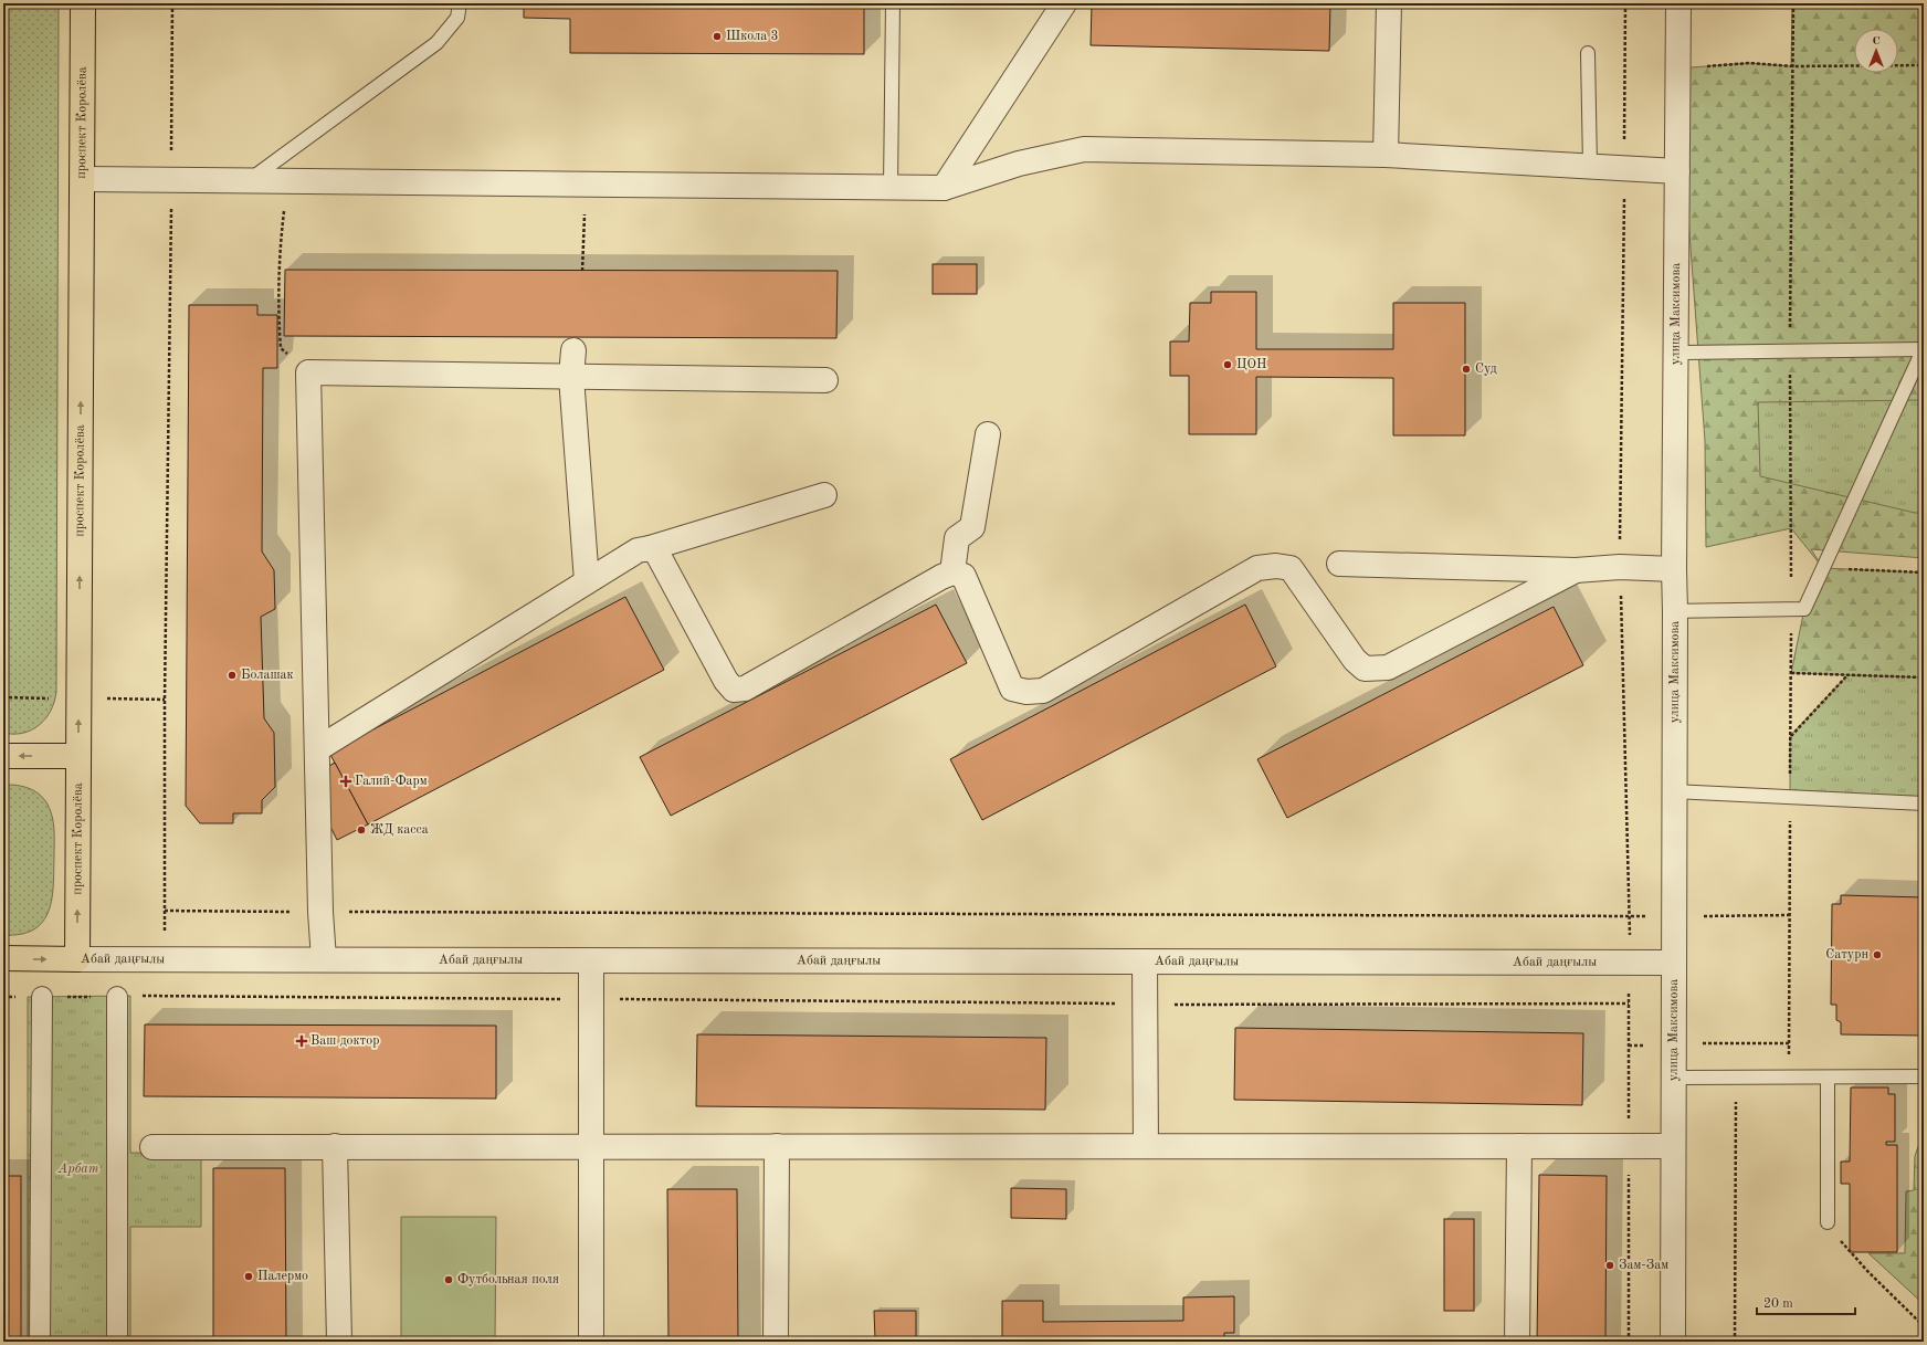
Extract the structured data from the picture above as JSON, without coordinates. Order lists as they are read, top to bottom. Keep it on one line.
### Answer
{"streets":{"main road":["проспект Королёва","Абай даңғылы"],"street":["улица Максимова"]},"crossings":[["проспект Королёва","Абай даңғылы"],["улица Максимова","Абай даңғылы"]],"one_way":["проспект Королёва"],"parks":["Арбат"],"places":{"other":["Школа 3","ЦОН","Суд","Болашак","ЖД касса","Сатурн","Зам-Зам","Палермо","Футбольная поля"],"health":["Галий-Фарм","Ваш доктор"]},"scale_bar":"20 m","north":"top"}
